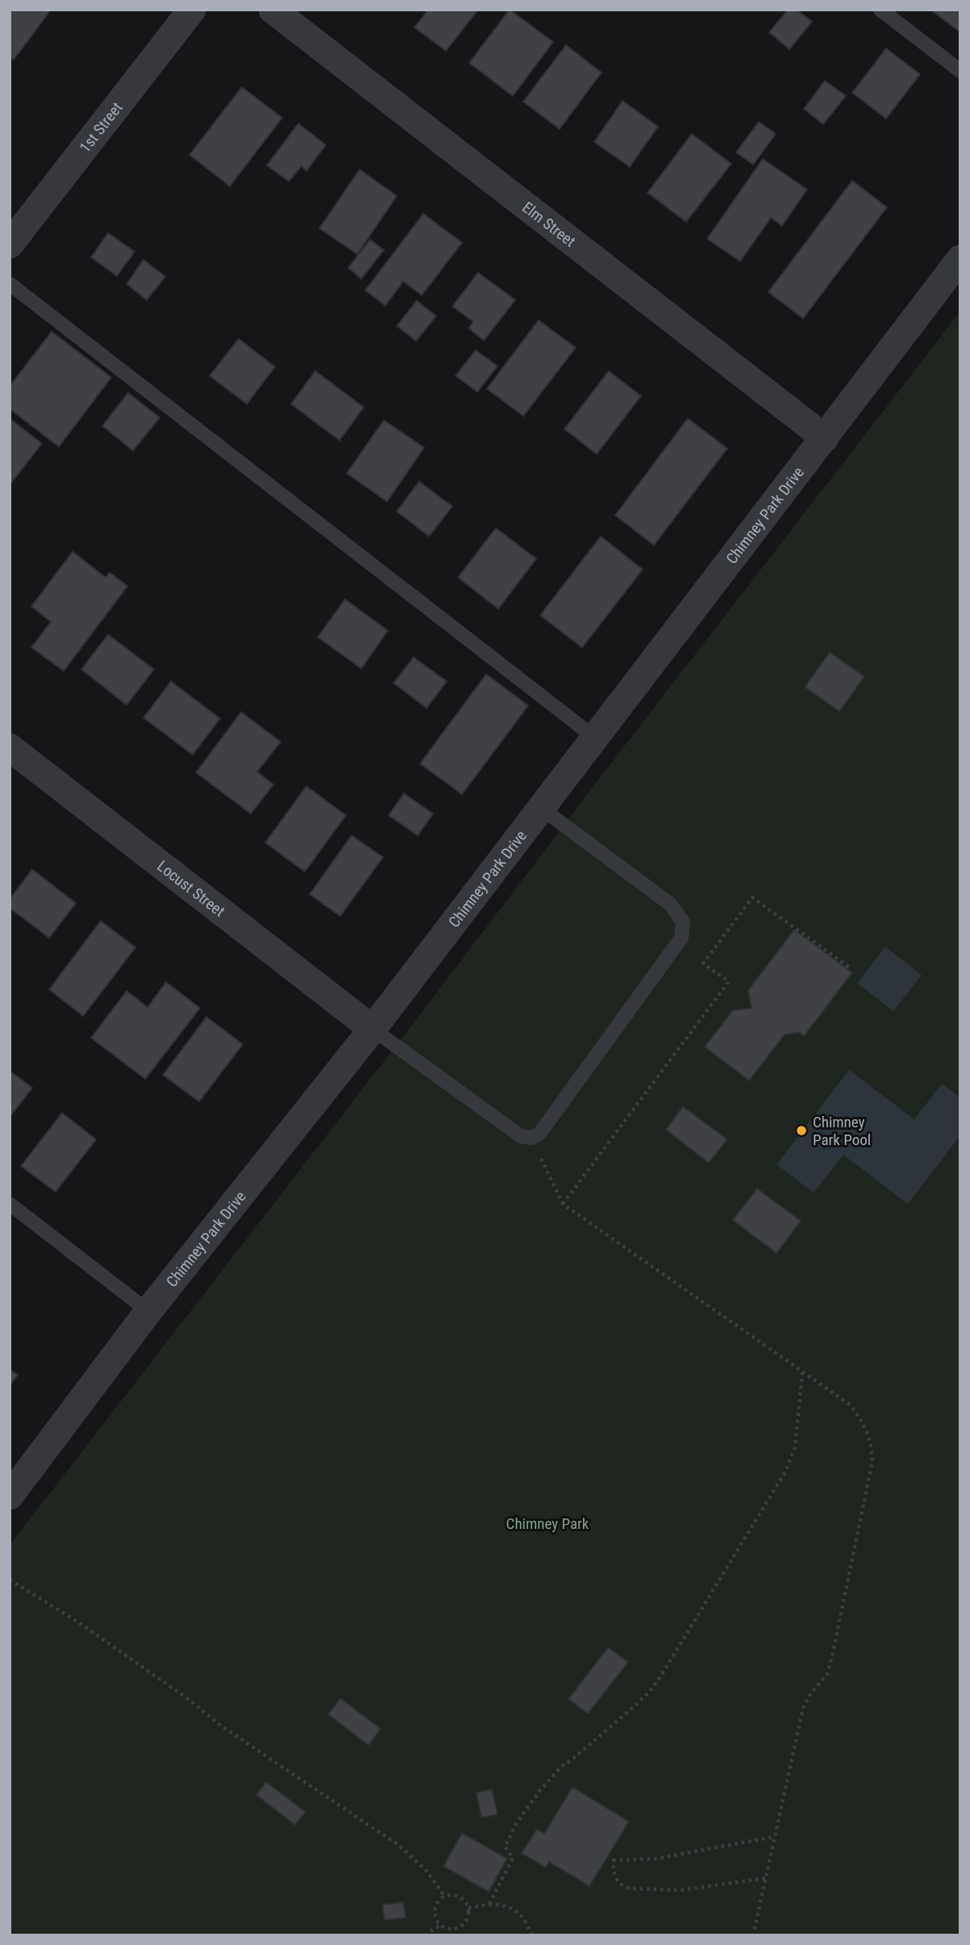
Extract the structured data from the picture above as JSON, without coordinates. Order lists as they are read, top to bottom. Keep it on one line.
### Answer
{"streets":{"street":["1st Street","Elm Street","Chimney Park Drive","Locust Street"]},"crossings":[["Elm Street","Chimney Park Drive"],["Chimney Park Drive","Locust Street"]],"parks":["Chimney Park"],"places":["Chimney Park Pool"]}
